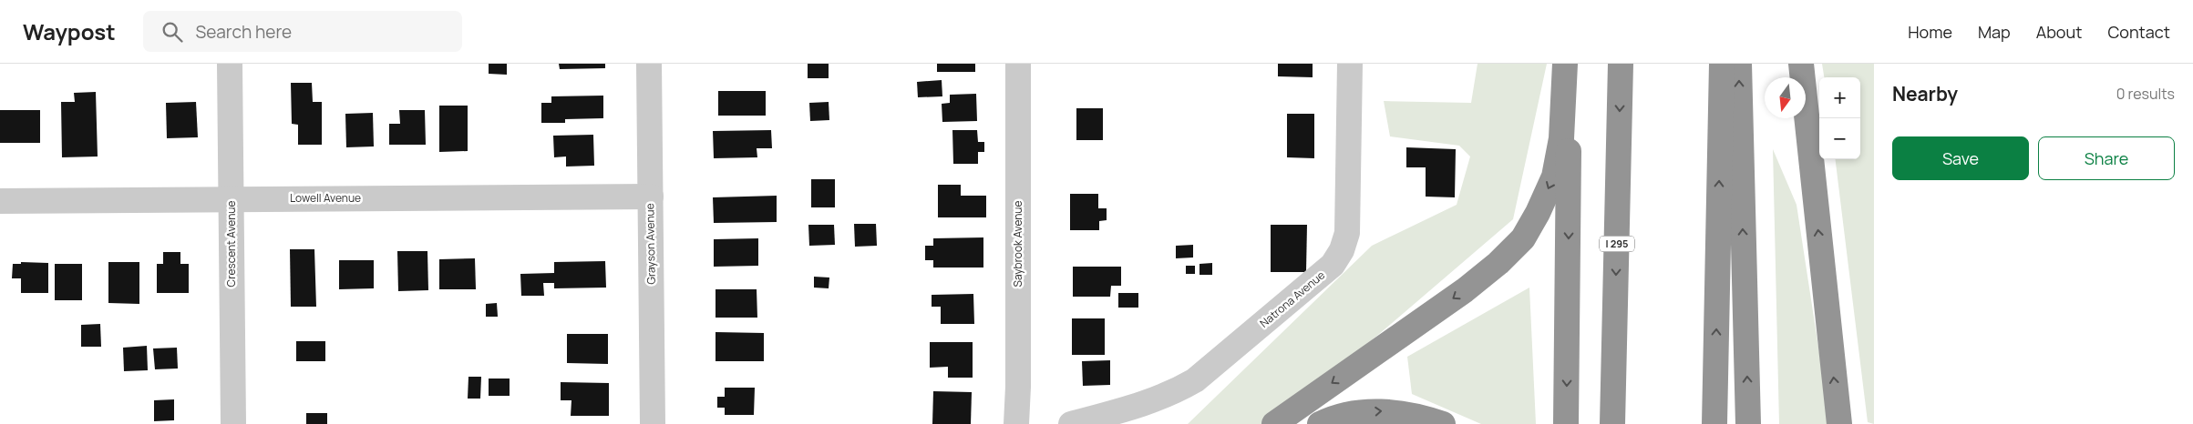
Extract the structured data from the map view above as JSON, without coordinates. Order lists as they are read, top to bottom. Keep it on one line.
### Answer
{"streets":{"highway":["I 295"],"street":["Lowell Avenue","Crescent Avenue","Grayson Avenue","Saybrook Avenue","Natrona Avenue"]},"crossings":[["Lowell Avenue","Crescent Avenue"],["Lowell Avenue","Grayson Avenue"]],"north":"bottom","page":{"header":"Waypost","search":"Search here","nav":["Home","Map","About","Contact"],"heading":["Nearby","0 results"],"map_buttons":["+","−"],"buttons":["Save","Share"]}}
